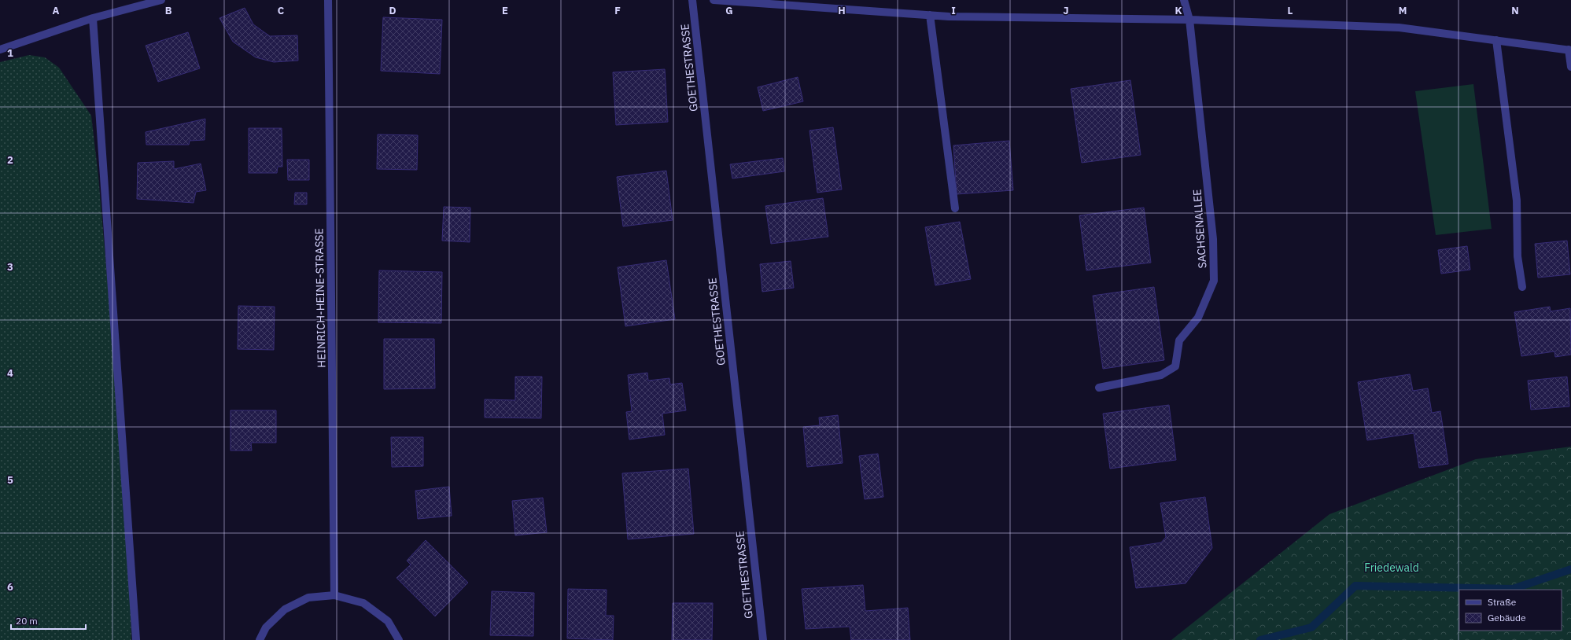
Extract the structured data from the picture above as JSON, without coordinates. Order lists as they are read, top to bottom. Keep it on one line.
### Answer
{"streets":{"street":["GOETHESTRASSE","SACHSENALLEE","HEINRICH-HEINE-STRASSE"]},"parks":["Friedewald"],"legend":["Straße","Gebäude"],"scale_bar":"20 m","grid":{"columns":["A","B","C","D","E","F","G","H","I","J","K","L","M","N"],"rows":["1","2","3","4","5","6"]}}
